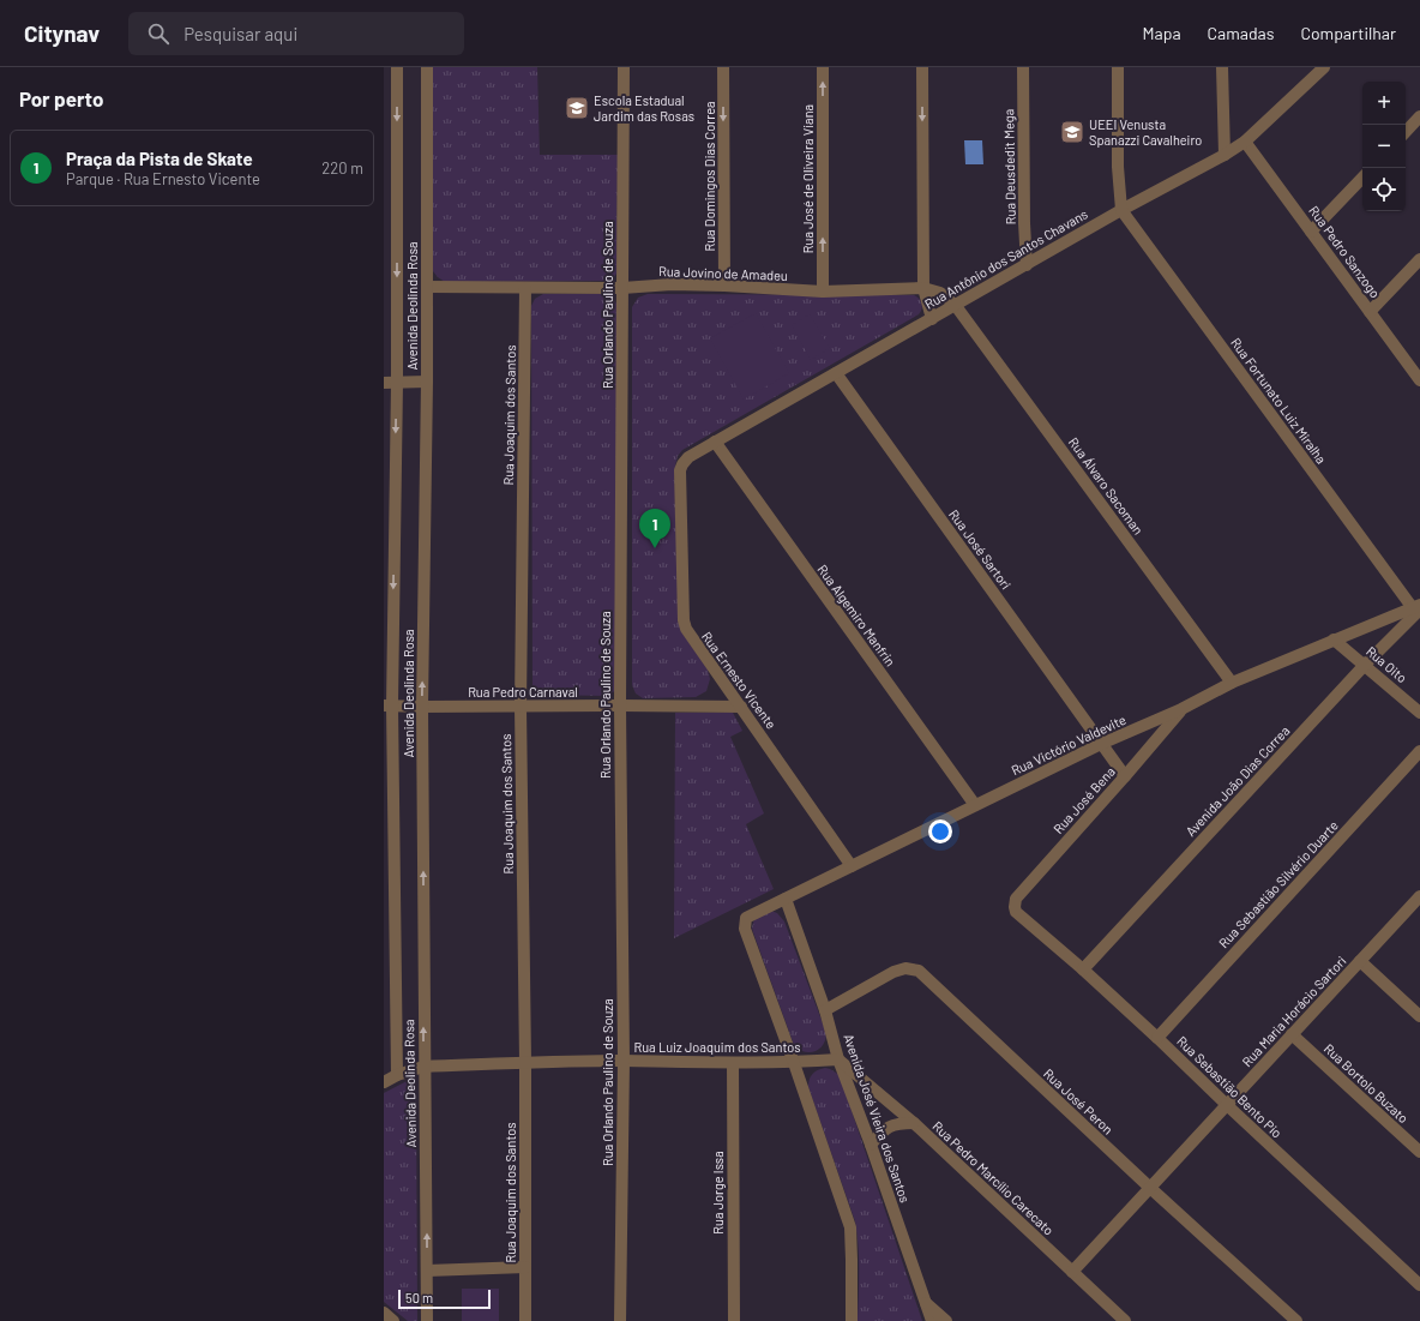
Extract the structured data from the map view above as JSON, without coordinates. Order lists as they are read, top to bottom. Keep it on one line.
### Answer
{"streets":{"street":["Rua Deusdedit Mega","Rua Domingos Dias Correa","Rua José de Oliveira Viana","Rua Pedro Sanzogo","Rua Antônio dos Santos Chavans","Rua Jovino de Amadeu","Rua Orlando Paulino de Souza","Avenida Deolinda Rosa","Rua Fortunato Luiz Miralha","Rua Joaquim dos Santos","Rua Álvaro Sacoman","Rua José Sartori","Rua Algemiro Manfrin","Rua Oito","Rua Ernesto Vicente","Rua Pedro Carnaval","Rua Victório Valdevite","Avenida João Dias Correa","Rua José Bena","Rua Sebastião Silvério Duarte","Rua Maria Horácio Sartori","Rua Luiz Joaquim dos Santos","Rua Bortolo Buzato","Rua Sebastião Bento Pio","Rua José Peron","Avenida José Vieira dos Santos","Rua Pedro Marcílio Carecato","Rua Jorge Issa"]},"crossings":[["Rua Deusdedit Mega","Rua Antônio dos Santos Chavans"],["Rua Domingos Dias Correa","Rua Jovino de Amadeu"],["Rua José de Oliveira Viana","Rua Jovino de Amadeu"],["Rua Pedro Sanzogo","Rua Antônio dos Santos Chavans"],["Rua Antônio dos Santos Chavans","Rua Jovino de Amadeu"],["Rua Antônio dos Santos Chavans","Rua Fortunato Luiz Miralha"],["Rua Antônio dos Santos Chavans","Rua Álvaro Sacoman"],["Rua Antônio dos Santos Chavans","Rua José Sartori"],["Rua Antônio dos Santos Chavans","Rua Algemiro Manfrin"],["Rua Antônio dos Santos Chavans","Rua Ernesto Vicente"],["Rua Jovino de Amadeu","Rua Orlando Paulino de Souza"],["Rua Jovino de Amadeu","Avenida Deolinda Rosa"],["Rua Jovino de Amadeu","Rua Joaquim dos Santos"],["Rua Jovino de Amadeu","Rua Álvaro Sacoman"],["Rua Orlando Paulino de Souza","Rua Pedro Carnaval"],["Rua Orlando Paulino de Souza","Rua Luiz Joaquim dos Santos"],["Avenida Deolinda Rosa","Rua Pedro Carnaval"],["Avenida Deolinda Rosa","Rua Luiz Joaquim dos Santos"],["Rua Fortunato Luiz Miralha","Rua Victório Valdevite"],["Rua Fortunato Luiz Miralha","Avenida João Dias Correa"],["Rua Joaquim dos Santos","Rua Pedro Carnaval"],["Rua Joaquim dos Santos","Rua Luiz Joaquim dos Santos"],["Rua Álvaro Sacoman","Rua Victório Valdevite"],["Rua José Sartori","Rua Victório Valdevite"],["Rua José Sartori","Rua José Bena"],["Rua Algemiro Manfrin","Rua Victório Valdevite"],["Rua Oito","Rua Victório Valdevite"],["Rua Oito","Avenida João Dias Correa"],["Rua Ernesto Vicente","Rua Pedro Carnaval"],["Rua Ernesto Vicente","Rua Victório Valdevite"],["Rua Victório Valdevite","Avenida João Dias Correa"],["Rua Victório Valdevite","Rua José Bena"],["Rua Victório Valdevite","Rua Luiz Joaquim dos Santos"],["Rua Victório Valdevite","Avenida José Vieira dos Santos"],["Avenida João Dias Correa","Rua Sebastião Bento Pio"],["Rua José Bena","Rua Sebastião Bento Pio"],["Rua Sebastião Silvério Duarte","Rua Sebastião Bento Pio"],["Rua Maria Horácio Sartori","Rua Bortolo Buzato"],["Rua Maria Horácio Sartori","Rua Sebastião Bento Pio"],["Rua Maria Horácio Sartori","Rua José Peron"],["Rua Maria Horácio Sartori","Rua Pedro Marcílio Carecato"],["Rua Luiz Joaquim dos Santos","Avenida José Vieira dos Santos"],["Rua Luiz Joaquim dos Santos","Rua Pedro Marcílio Carecato"],["Rua Luiz Joaquim dos Santos","Rua Jorge Issa"],["Rua José Peron","Avenida José Vieira dos Santos"],["Avenida José Vieira dos Santos","Rua Pedro Marcílio Carecato"]],"one_way":["Rua Domingos Dias Correa"],"places":{"school or university":["Escola Estadual Jardim das Rosas","UEEI Venusta Spanazzi Cavalheiro"]},"scale_bar":"50 m","page":{"header":"Citynav","search":"Pesquisar aqui","nav":["Mapa","Camadas","Compartilhar"],"heading":"Por perto","map_buttons":["+","−"],"list":[{"mark":"1","name":"Praça da Pista de Skate","note":"Parque · Rua Ernesto Vicente","value":"220 m"}],"pins":"1","scale":"50 m"}}
